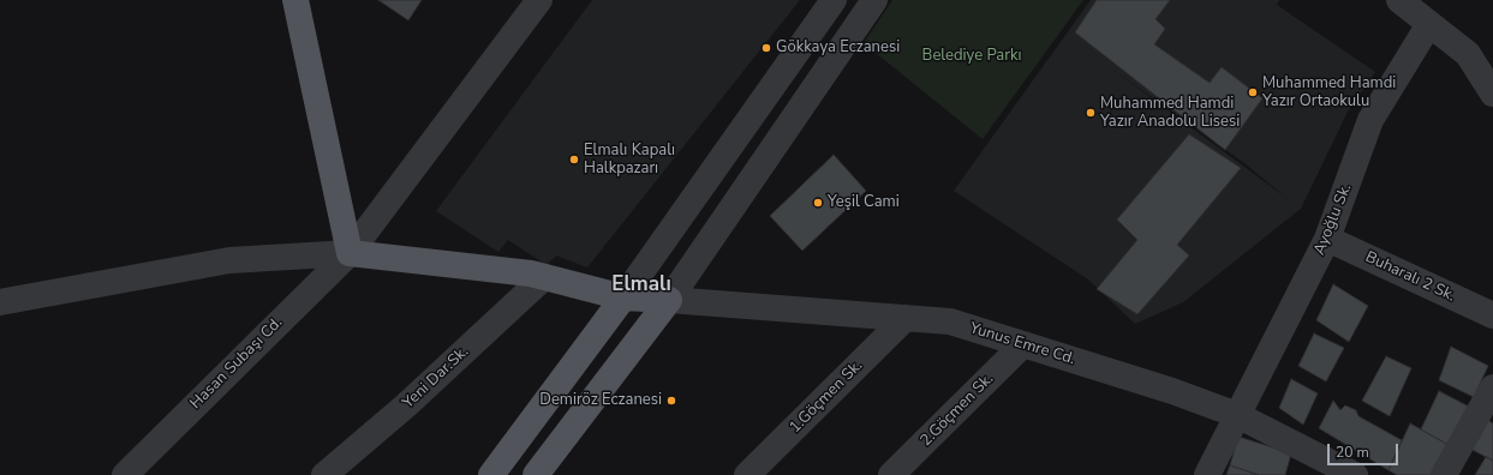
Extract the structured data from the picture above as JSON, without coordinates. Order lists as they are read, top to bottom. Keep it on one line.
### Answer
{"streets":{"street":["Ayoğlu Sk.","Buharalı 2 Sk.","Yunus Emre Cd.","Hasan Subaşı Cd.","Yeni Dar.Sk.","1.Göçmen Sk.","2.Göçmen Sk."]},"crossings":[["Ayoğlu Sk.","Buharalı 2 Sk."],["Ayoğlu Sk.","Yunus Emre Cd."],["Yunus Emre Cd.","1.Göçmen Sk."],["Yunus Emre Cd.","2.Göçmen Sk."]],"districts":["Elmalı"],"parks":["Belediye Parkı"],"places":["Gökkaya Eczanesi","Muhammed Hamdi Yazır Ortaokulu","Muhammed Hamdi Yazır Anadolu Lisesi","Elmalı Kapalı Halkpazarı","Yeşil Cami","Demiröz Eczanesi"],"scale_bar":"20 m"}
